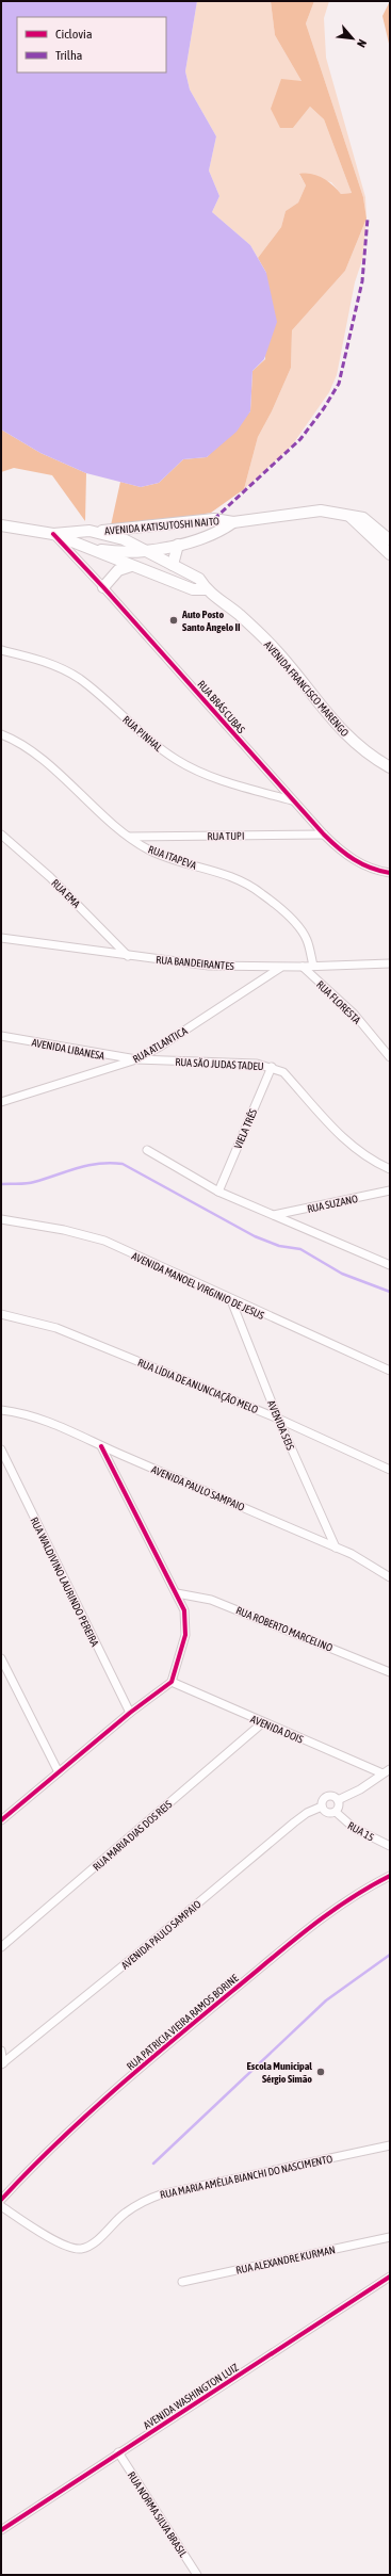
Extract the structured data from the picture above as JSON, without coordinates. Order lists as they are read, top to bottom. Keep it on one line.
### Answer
{"streets":{"main road":["AVENIDA KATISUTOSHI NAITO","AVENIDA FRANCISCO MARENGO"],"street":["RUA BRÁS CUBAS","RUA PINHAL","RUA TUPI","RUA ITAPEVA","RUA EMA","RUA BANDEIRANTES","RUA FLORESTA","RUA ATLANTICA","AVENIDA LIBANESA","RUA SÃO JUDAS TADEU","VIELA TRÊS","RUA SUZANO","AVENIDA MANOEL VIRGINIO DE JESUS","RUA LÍDIA DE ANUNCIAÇÃO MELO","AVENIDA SEIS","AVENIDA PAULO SAMPAIO","RUA WALDIVINO LAURINDO PEREIRA","RUA ROBERTO MARCELINO","AVENIDA DOIS","RUA 15","RUA MARIA DIAS DOS REIS","RUA PATRICIA VIEIRA RAMOS BORINE","RUA MARIA AMÉLIA BIANCHI DO NASCIMENTO","RUA ALEXANDRE KURMAN","AVENIDA WASHINGTON LUIZ","RUA NORMA SILVA BRASIL"]},"crossings":[["AVENIDA KATISUTOSHI NAITO","AVENIDA FRANCISCO MARENGO"],["AVENIDA FRANCISCO MARENGO","RUA BRÁS CUBAS"],["RUA BRÁS CUBAS","RUA PINHAL"],["RUA BRÁS CUBAS","RUA TUPI"],["RUA TUPI","RUA ITAPEVA"],["RUA ITAPEVA","RUA BANDEIRANTES"],["RUA EMA","RUA BANDEIRANTES"],["RUA BANDEIRANTES","RUA FLORESTA"],["RUA BANDEIRANTES","RUA ATLANTICA"],["RUA ATLANTICA","AVENIDA LIBANESA"],["RUA ATLANTICA","RUA SÃO JUDAS TADEU"],["AVENIDA LIBANESA","RUA SÃO JUDAS TADEU"],["RUA SÃO JUDAS TADEU","VIELA TRÊS"],["AVENIDA MANOEL VIRGINIO DE JESUS","AVENIDA SEIS"],["RUA LÍDIA DE ANUNCIAÇÃO MELO","AVENIDA SEIS"],["AVENIDA SEIS","AVENIDA PAULO SAMPAIO"],["AVENIDA PAULO SAMPAIO","AVENIDA DOIS"],["AVENIDA PAULO SAMPAIO","RUA 15"],["AVENIDA DOIS","RUA MARIA DIAS DOS REIS"],["AVENIDA WASHINGTON LUIZ","RUA NORMA SILVA BRASIL"]],"places":["Auto Posto Santo Ângelo II","Escola Municipal Sérgio Simão"],"legend":["Ciclovia","Trilha"],"north":"bottom right"}
